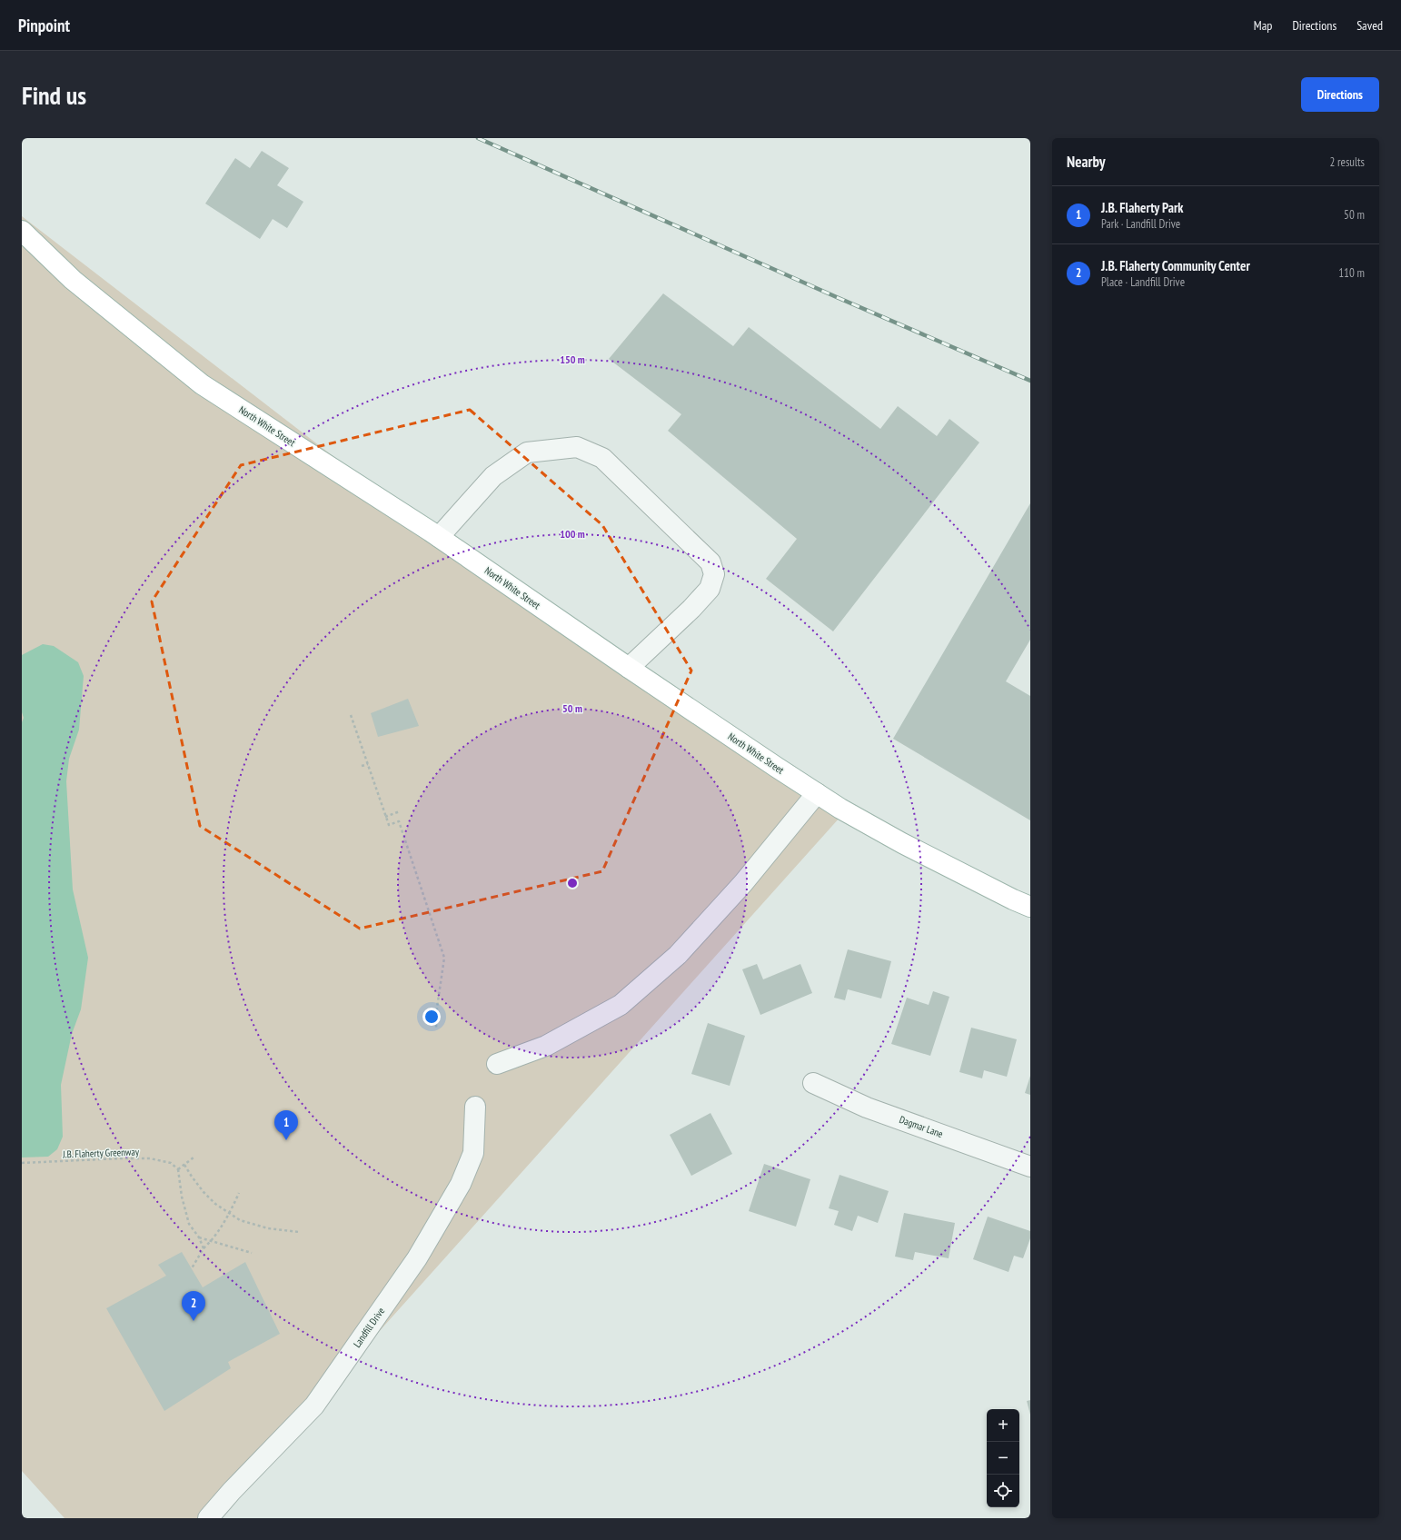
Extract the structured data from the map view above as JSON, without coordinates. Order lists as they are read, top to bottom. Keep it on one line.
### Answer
{"streets":{"main road":["North White Street"],"street":["Dagmar Lane","Landfill Drive"],"path":["J.B. Flaherty Greenway"]},"page":{"header":"Pinpoint","nav":["Map","Directions","Saved"],"buttons":"Directions","title":"Find us","heading":["Nearby","2 results"],"list":[{"mark":"1","name":"J.B. Flaherty Park","note":"Park · Landfill Drive","value":"50 m"},{"mark":"2","name":"J.B. Flaherty Community Center","note":"Place · Landfill Drive","value":"110 m"}],"pins":["1","2"],"map_buttons":["+","−"]},"rings":["150 m","100 m","50 m"]}
